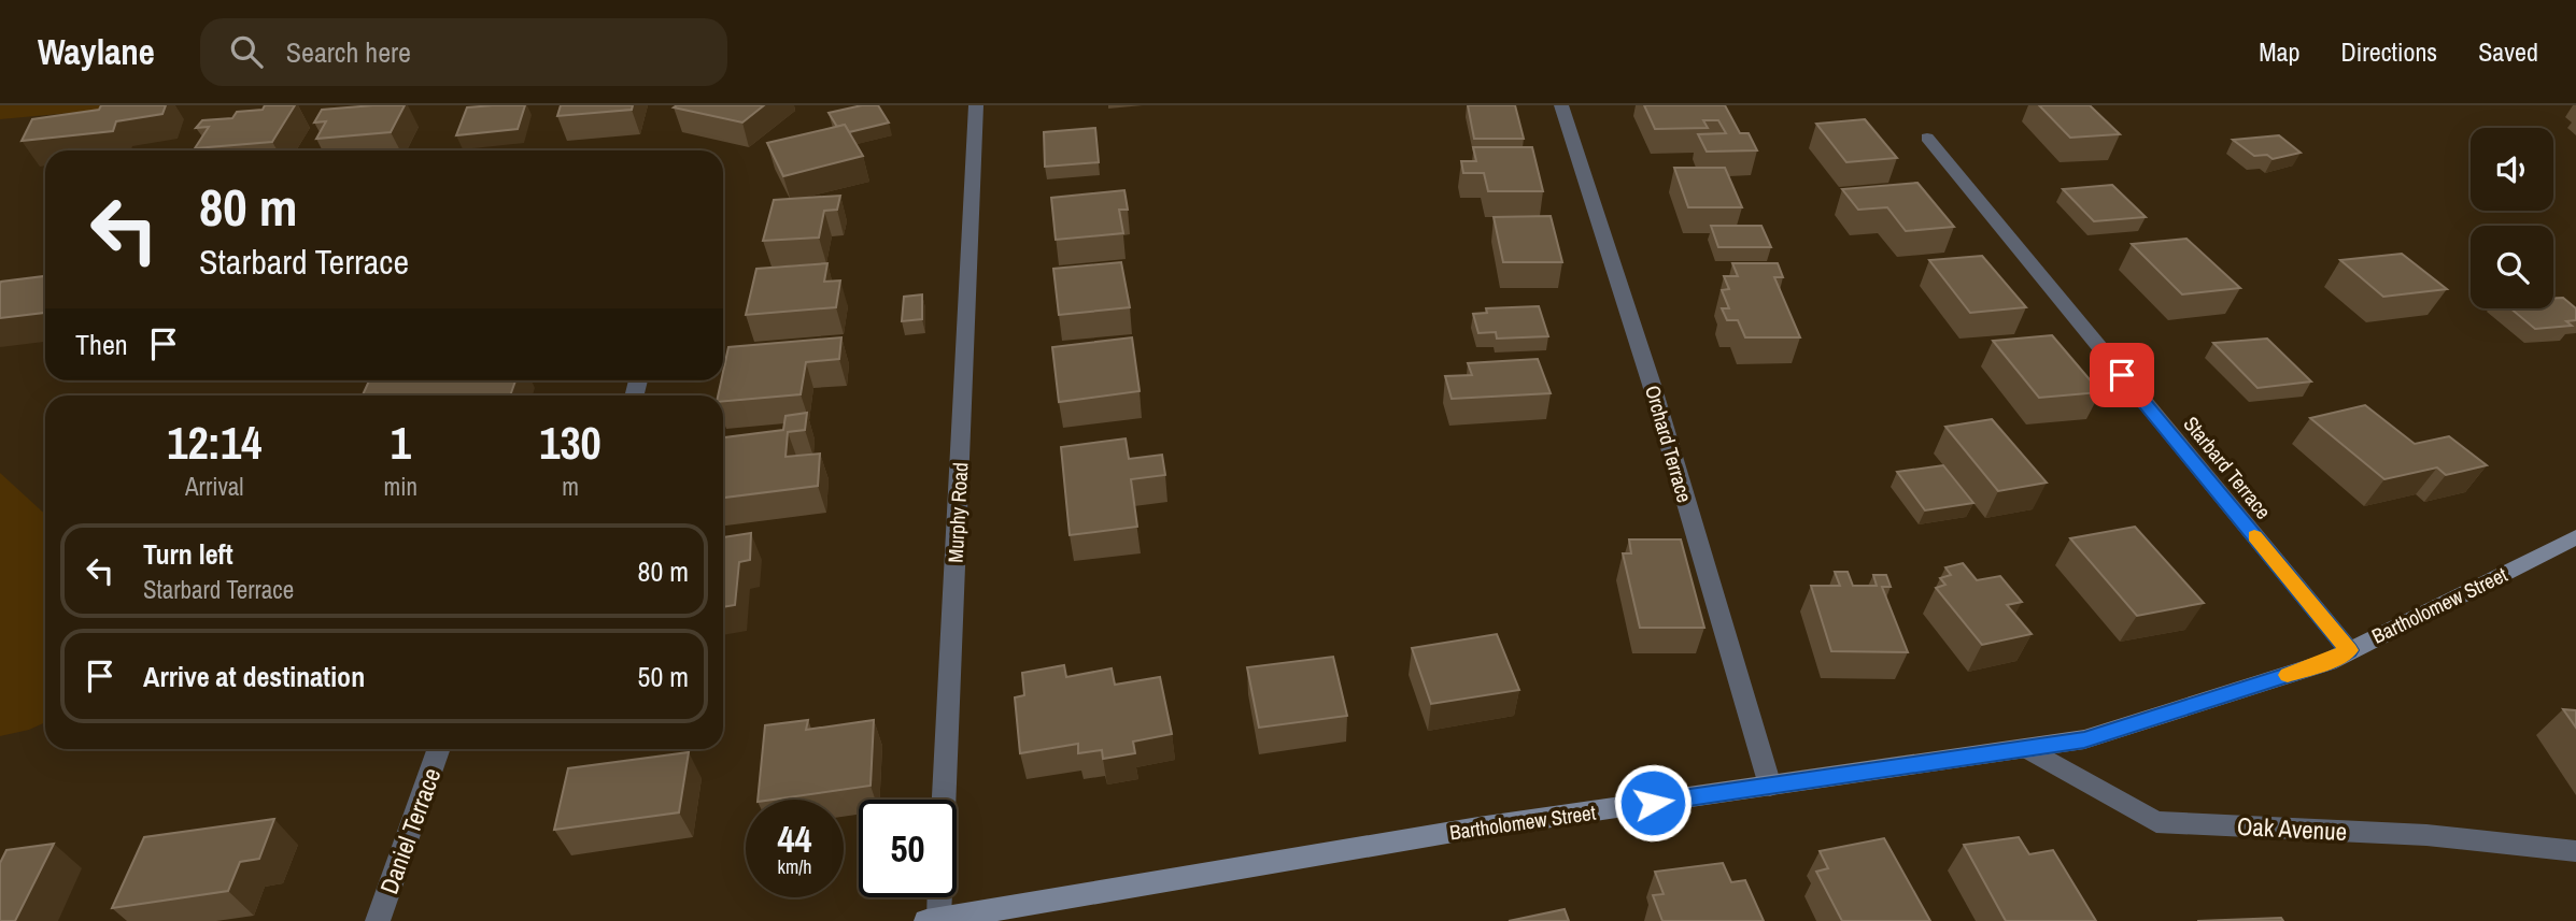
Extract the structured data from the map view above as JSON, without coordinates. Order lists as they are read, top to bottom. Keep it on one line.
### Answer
{"streets":{"main road":["Bartholomew Street"],"street":["Orchard Terrace","Starbard Terrace","Murphy Road","Oak Avenue","Daniel Terrace"]},"crossings":[["Orchard Terrace","Bartholomew Street"],["Starbard Terrace","Bartholomew Street"],["Murphy Road","Bartholomew Street"],["Bartholomew Street","Oak Avenue"]],"page":{"header":"Waylane","search":"Search here","nav":["Map","Directions","Saved"],"turn":["80 m","Starbard Terrace"],"then":"Then","eta":["12:14","Arrival","1","min","130","m"],"list":[{"name":"Turn left","note":"Starbard Terrace","value":"80 m"},{"name":"Arrive at destination","value":"50 m"}],"speed":"44 km/h","limit":"50"}}
